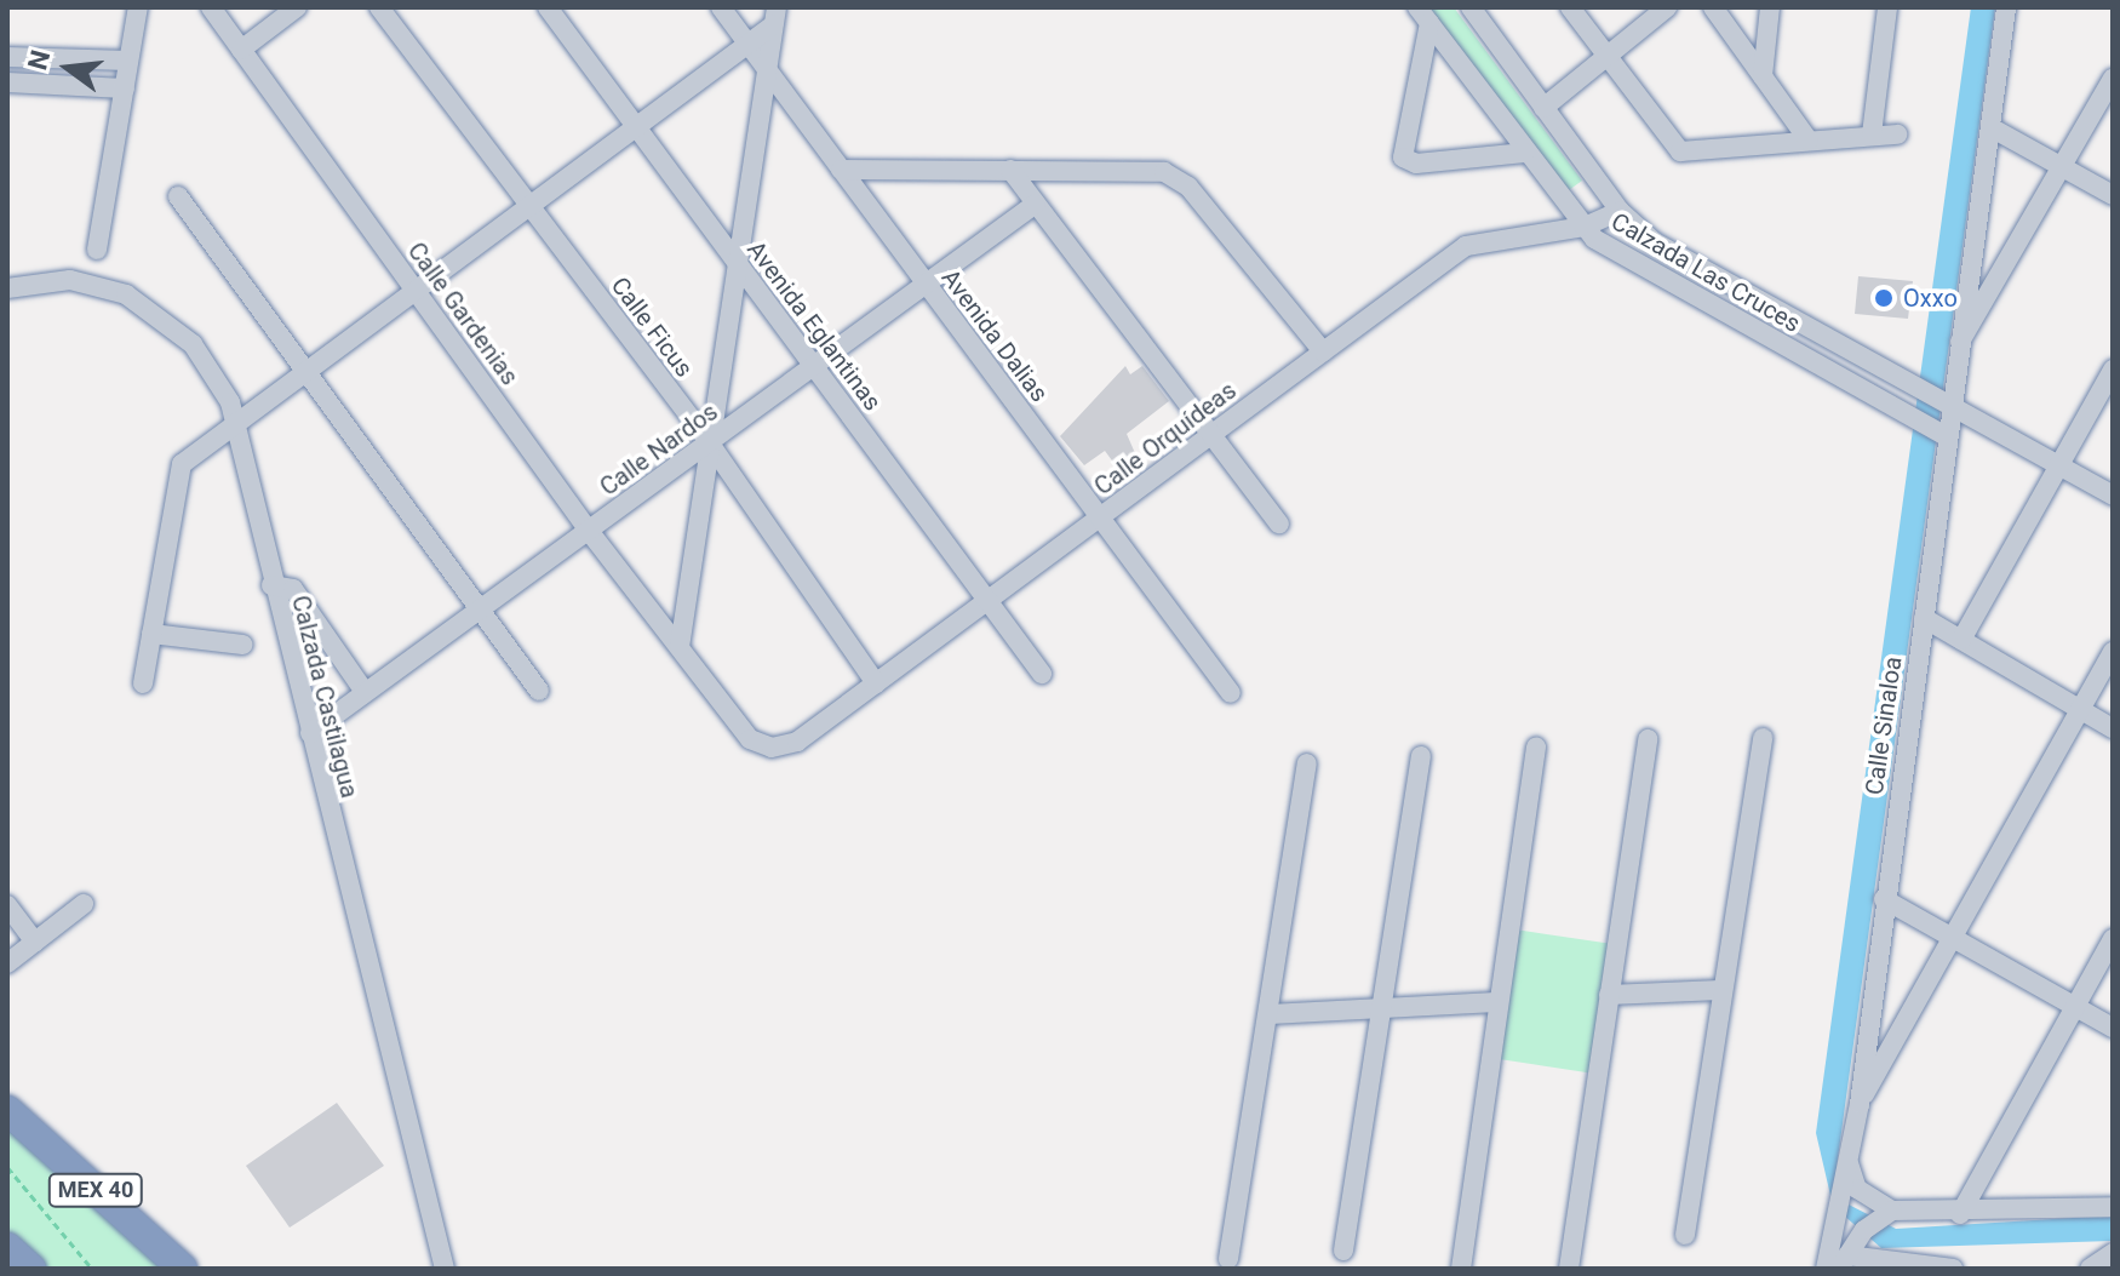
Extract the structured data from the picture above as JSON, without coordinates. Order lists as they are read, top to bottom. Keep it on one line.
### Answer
{"streets":{"highway":["MEX 40"],"street":["Calzada Las Cruces","Calle Gardenias","Avenida Eglantinas","Calle Ficus","Avenida Dalias","Calle Orquídeas","Calle Nardos","Calzada Castilagua","Calle Sinaloa"]},"crossings":[["Calzada Las Cruces","Calle Orquídeas"],["Calzada Las Cruces","Calle Sinaloa"],["Calle Gardenias","Calle Orquídeas"],["Calle Gardenias","Calle Nardos"],["Avenida Eglantinas","Calle Orquídeas"],["Avenida Eglantinas","Calle Nardos"],["Calle Ficus","Calle Orquídeas"],["Calle Ficus","Calle Nardos"],["Avenida Dalias","Calle Orquídeas"],["Avenida Dalias","Calle Nardos"],["Calle Nardos","Calzada Castilagua"]],"places":["Oxxo"],"north":"left"}
